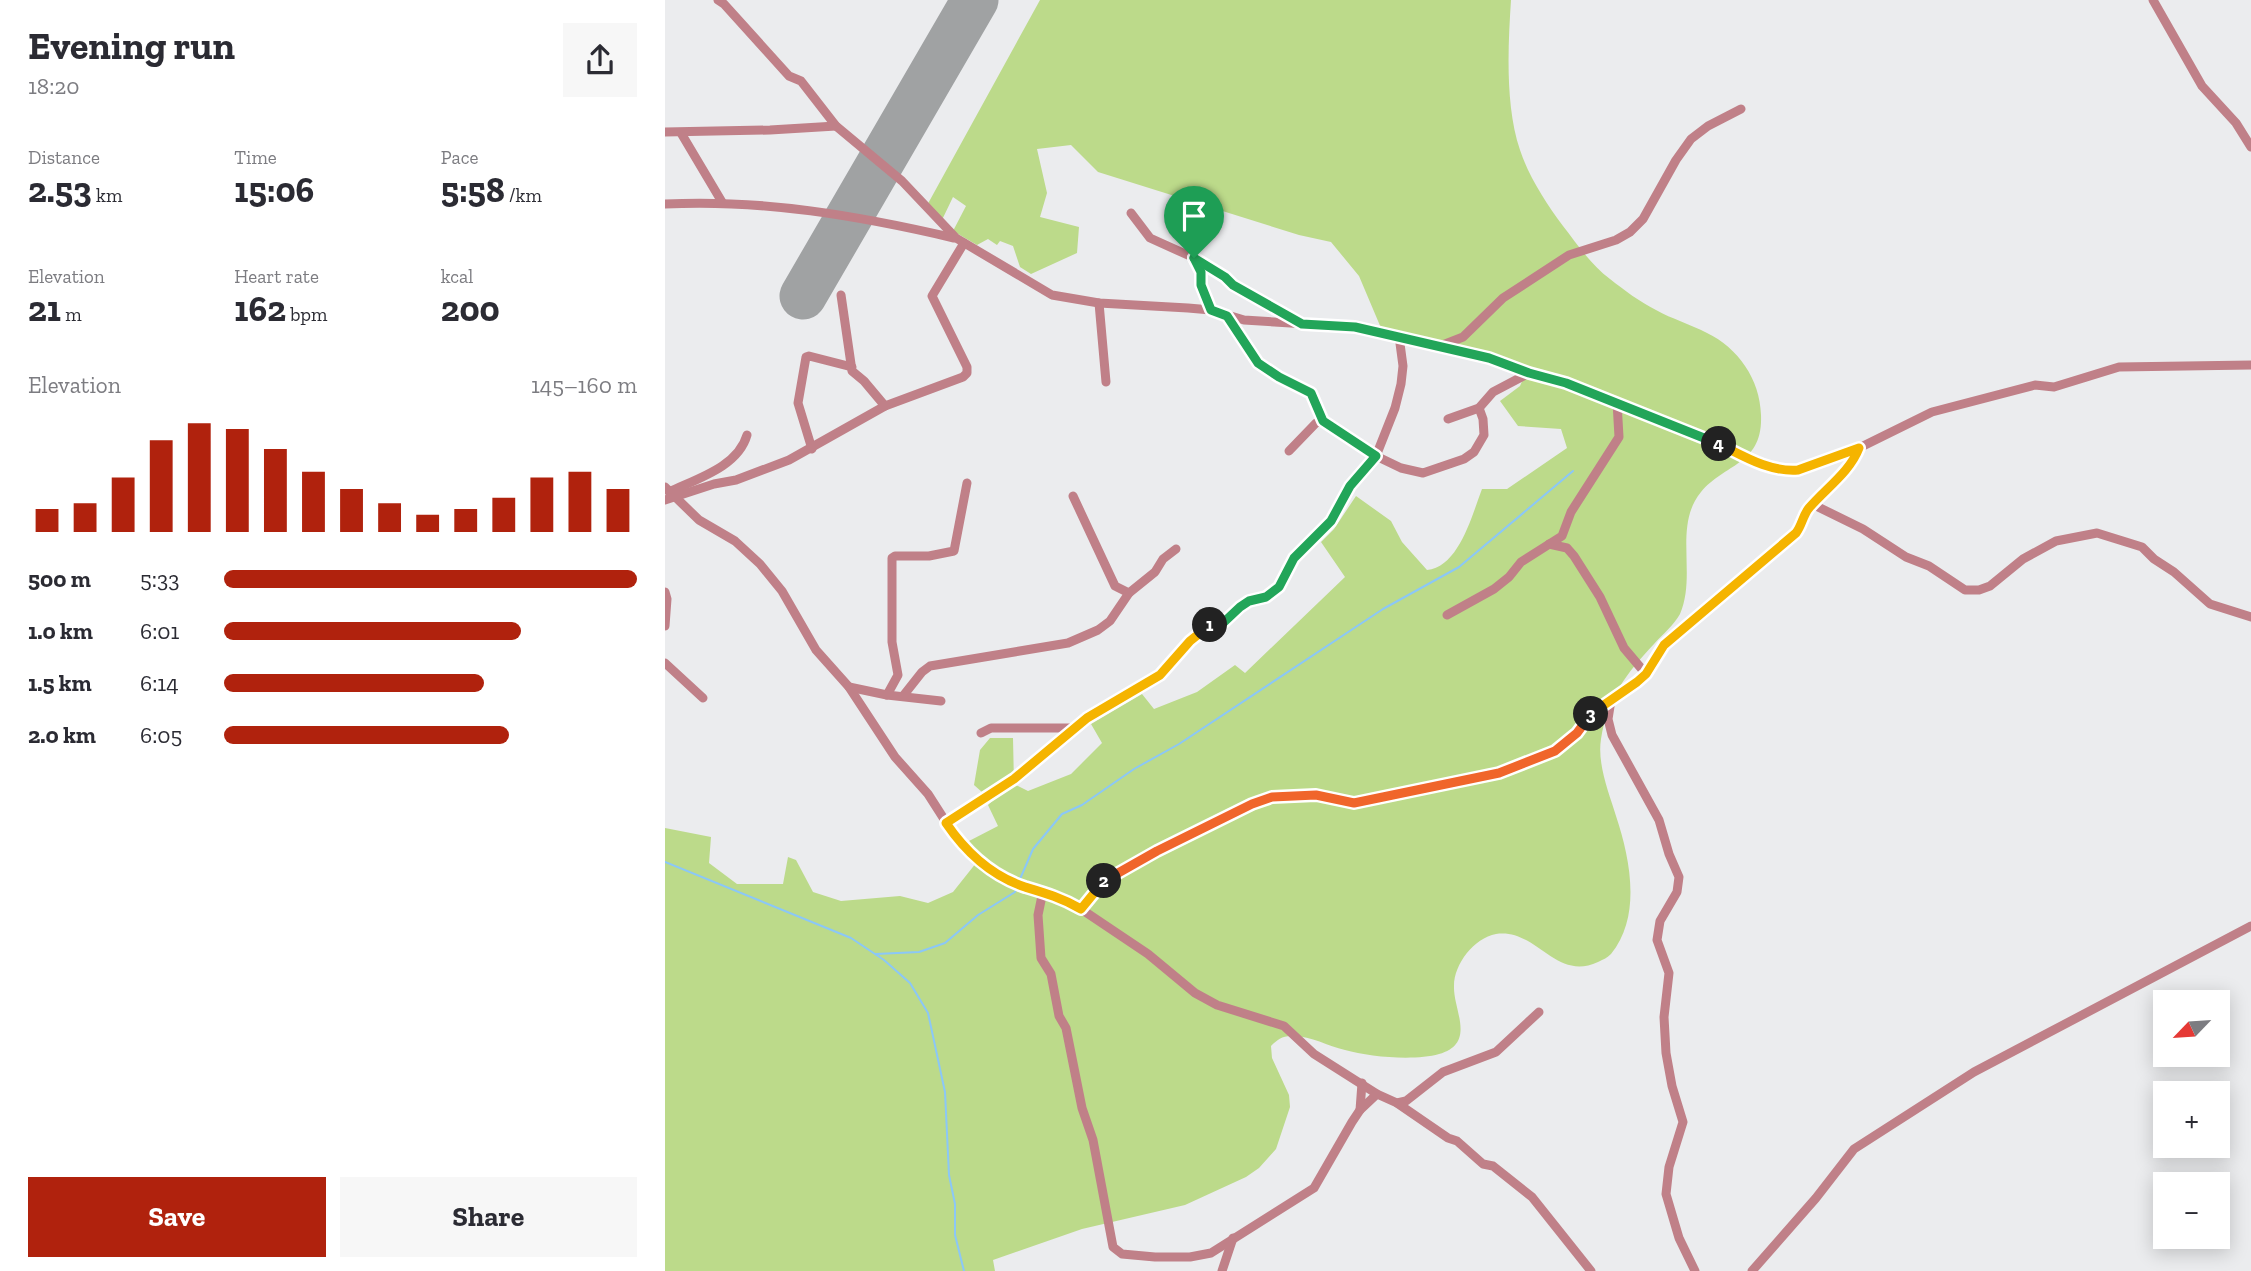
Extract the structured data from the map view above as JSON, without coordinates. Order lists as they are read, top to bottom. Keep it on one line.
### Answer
{"north":"bottom left","page":{"heading":["Evening run","18:20"],"stats":[["Distance","2.53 km"],["Time","15:06"],["Pace","5:58 /km"],["Elevation","21 m"],["Heart rate","162 bpm"],["kcal","200"]],"chart":["Elevation","145–160 m"],"pins":["4","1","3","2"],"list":[{"name":"500 m","note":"5:33"},{"name":"1.0 km","note":"6:01"},{"name":"1.5 km","note":"6:14"},{"name":"2.0 km","note":"6:05"}],"map_buttons":["+","−"],"buttons":["Save","Share"]}}
